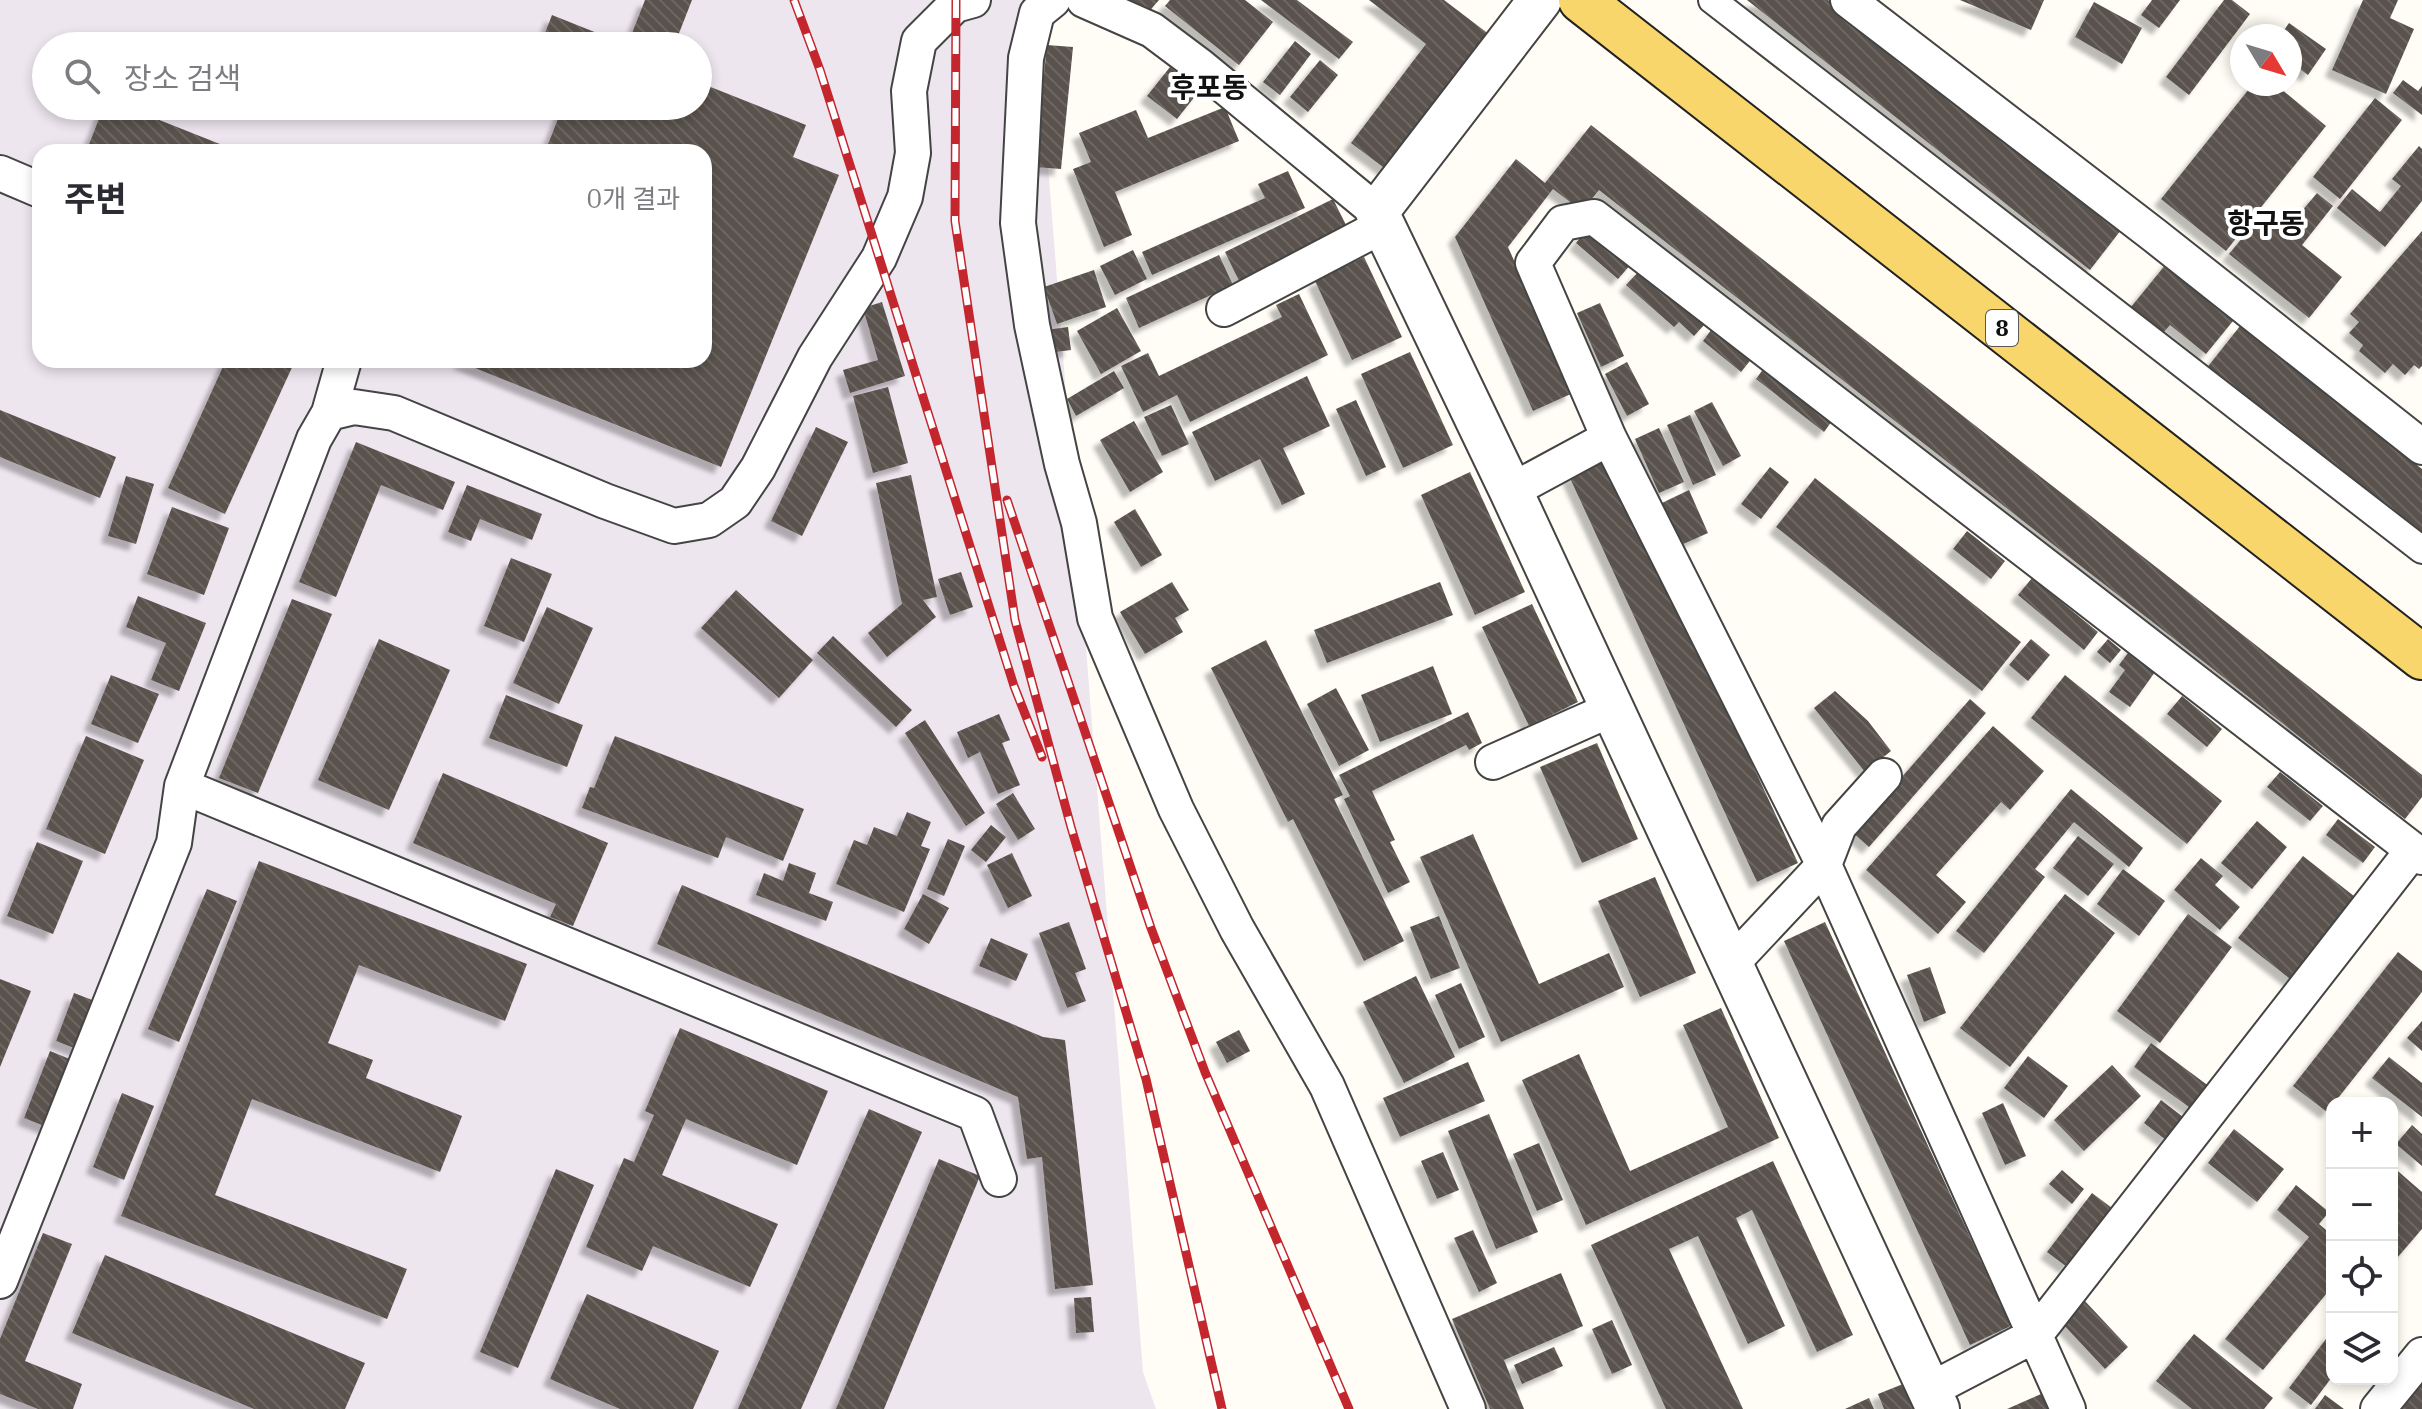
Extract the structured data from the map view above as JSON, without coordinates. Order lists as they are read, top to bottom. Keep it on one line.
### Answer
{"streets":{"main road":["8"]},"districts":["후포동","항구동"],"north":"bottom right","page":{"search":"장소 검색","heading":["주변","0개 결과"],"map_buttons":["+","−"]}}
